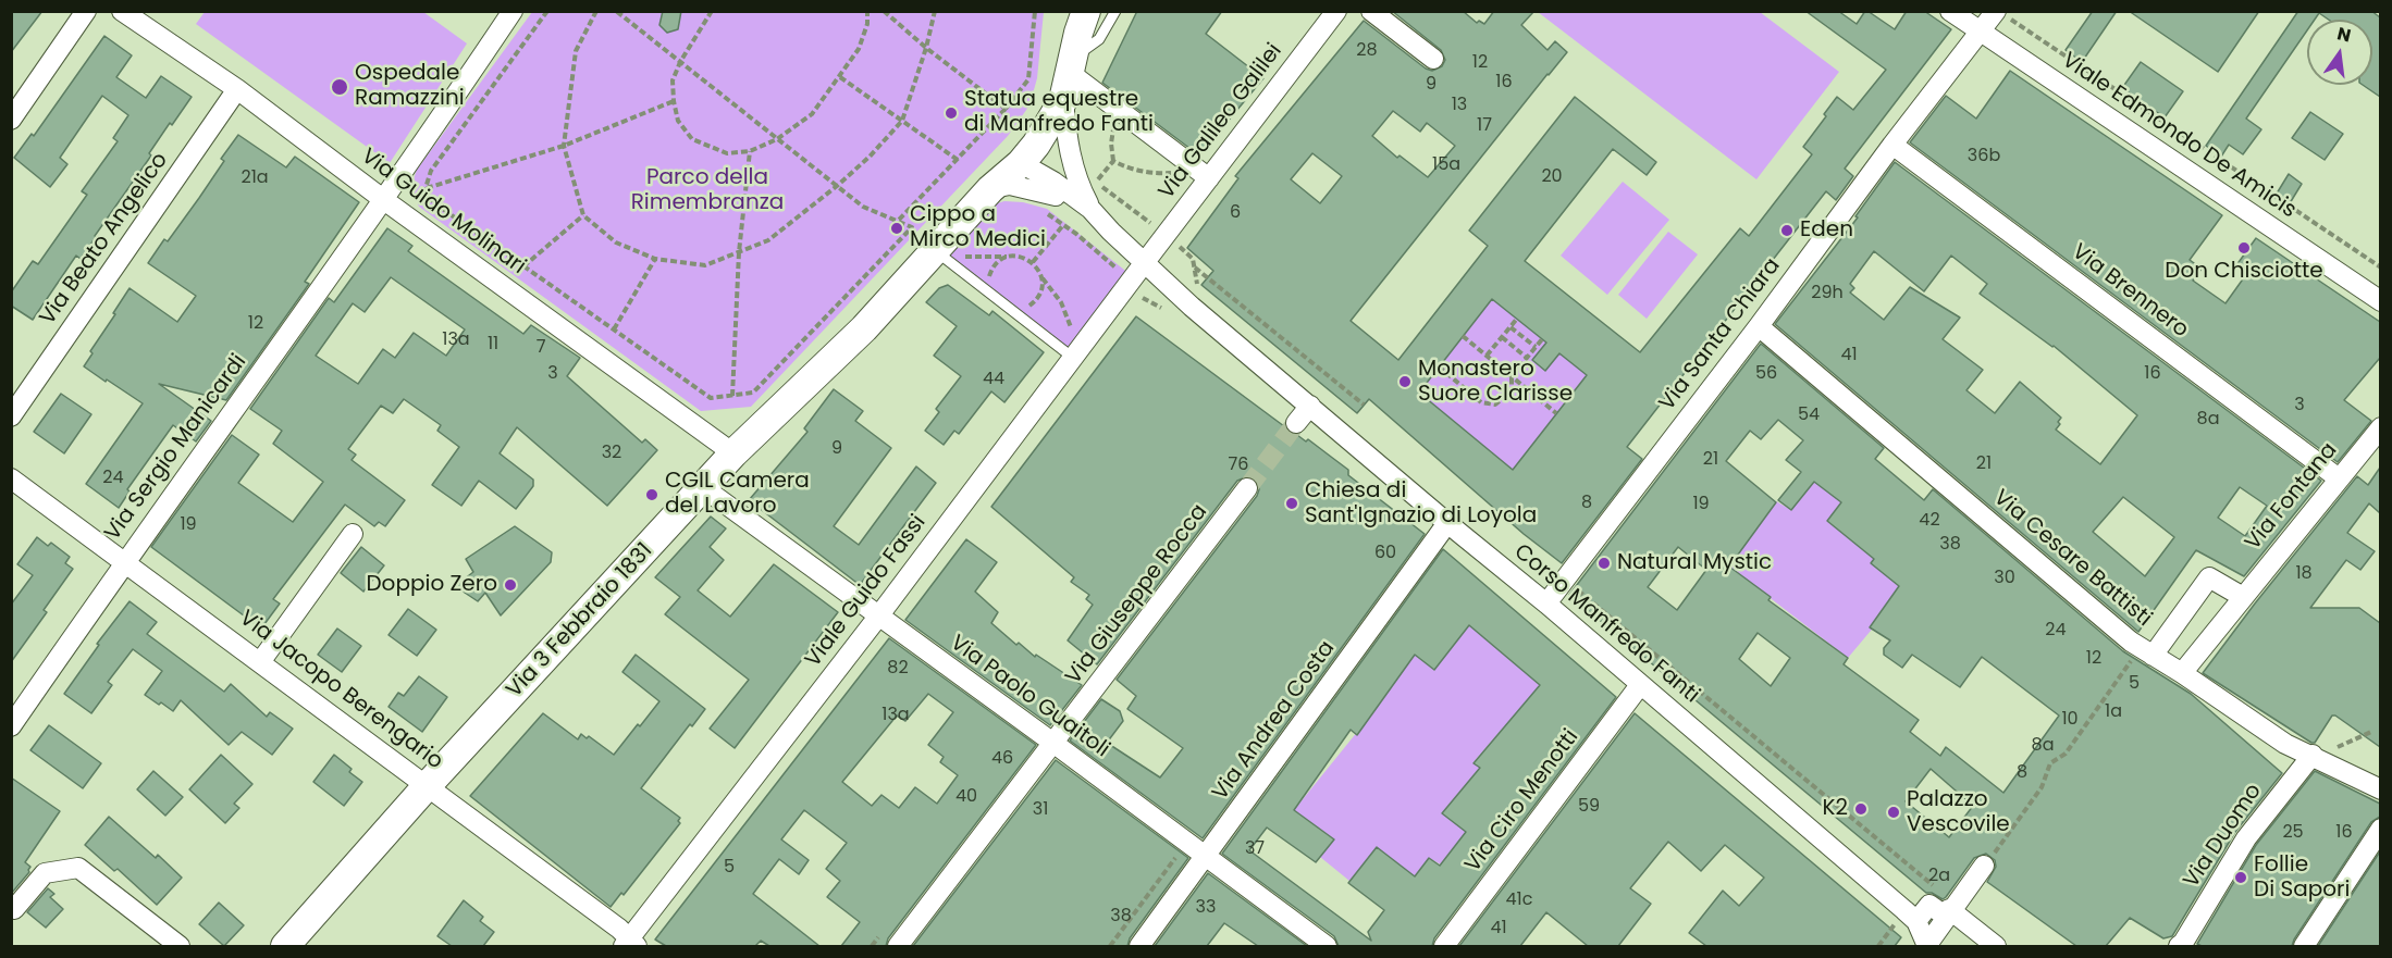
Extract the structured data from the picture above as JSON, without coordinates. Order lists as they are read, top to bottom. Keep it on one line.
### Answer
{"streets":{"street":["Via Galileo Galilei","Viale Edmondo De Amicis","Via Guido Molinari","Via Beato Angelico","Via Brennero","Via Santa Chiara","Via Sergio Manicardi","Via Fontana","Via Cesare Battisti","Viale Guido Fassi","Via Giuseppe Rocca","Via 3 Febbraio 1831","Corso Manfredo Fanti","Via Jacopo Berengario","Via Paolo Guaitoli","Via Andrea Costa","Via Ciro Menotti","Via Duomo"]},"crossings":[["Via Galileo Galilei","Viale Guido Fassi"],["Via Galileo Galilei","Corso Manfredo Fanti"],["Viale Edmondo De Amicis","Via Santa Chiara"],["Via Guido Molinari","Via Beato Angelico"],["Via Guido Molinari","Via Sergio Manicardi"],["Via Guido Molinari","Via 3 Febbraio 1831"],["Via Brennero","Via Santa Chiara"],["Via Brennero","Via Fontana"],["Via Santa Chiara","Via Cesare Battisti"],["Via Santa Chiara","Corso Manfredo Fanti"],["Via Sergio Manicardi","Via Jacopo Berengario"],["Via Fontana","Via Cesare Battisti"],["Via Cesare Battisti","Via Duomo"],["Viale Guido Fassi","Corso Manfredo Fanti"],["Viale Guido Fassi","Via Jacopo Berengario"],["Viale Guido Fassi","Via Paolo Guaitoli"],["Via Giuseppe Rocca","Via Paolo Guaitoli"],["Via 3 Febbraio 1831","Via Jacopo Berengario"],["Via 3 Febbraio 1831","Via Paolo Guaitoli"],["Corso Manfredo Fanti","Via Andrea Costa"],["Corso Manfredo Fanti","Via Ciro Menotti"],["Via Paolo Guaitoli","Via Andrea Costa"]],"parks":["Parco della Rimembranza"],"places":["Ospedale Ramazzini","Statua equestre di Manfredo Fanti","Cippo a Mirco Medici","Eden","Don Chisciotte","Monastero Suore Clarisse","CGIL Camera del Lavoro","Chiesa di Sant'Ignazio di Loyola","Natural Mystic","Doppio Zero","K2","Palazzo Vescovile","Follie Di Sapori"],"house_numbers":["28","12","16","9","13","17","36b","15a","20","21a","6","29h","12","13a","11","7","41","3","56","16","44","3","54","8a","9","32","21","21","76","24","8","19","42","19","38","60","18","30","24","12","82","5","1a","13a","10","8a","46","8","40","59","31","25","16","37","5","2a","41c","33","38","41"],"north":"top"}
